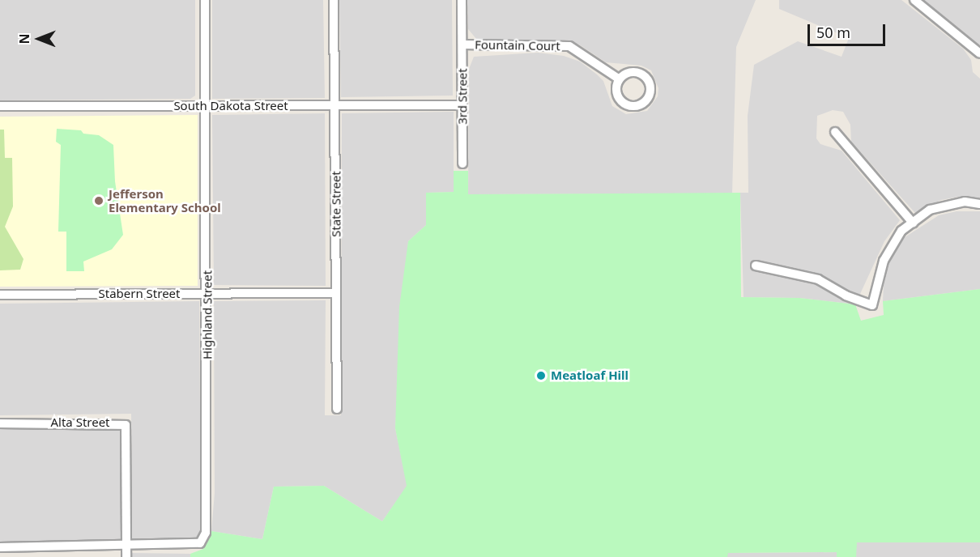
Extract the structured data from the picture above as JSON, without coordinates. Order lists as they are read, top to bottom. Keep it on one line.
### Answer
{"streets":{"street":["Fountain Court","3rd Street","South Dakota Street","State Street","Stabern Street","Highland Street","Alta Street"]},"crossings":[["Fountain Court","3rd Street"],["3rd Street","South Dakota Street"],["South Dakota Street","State Street"],["South Dakota Street","Highland Street"],["State Street","Stabern Street"],["Stabern Street","Highland Street"],["Highland Street","Alta Street"]],"places":["Jefferson Elementary School","Meatloaf Hill"],"scale_bar":"50 m","north":"left"}
